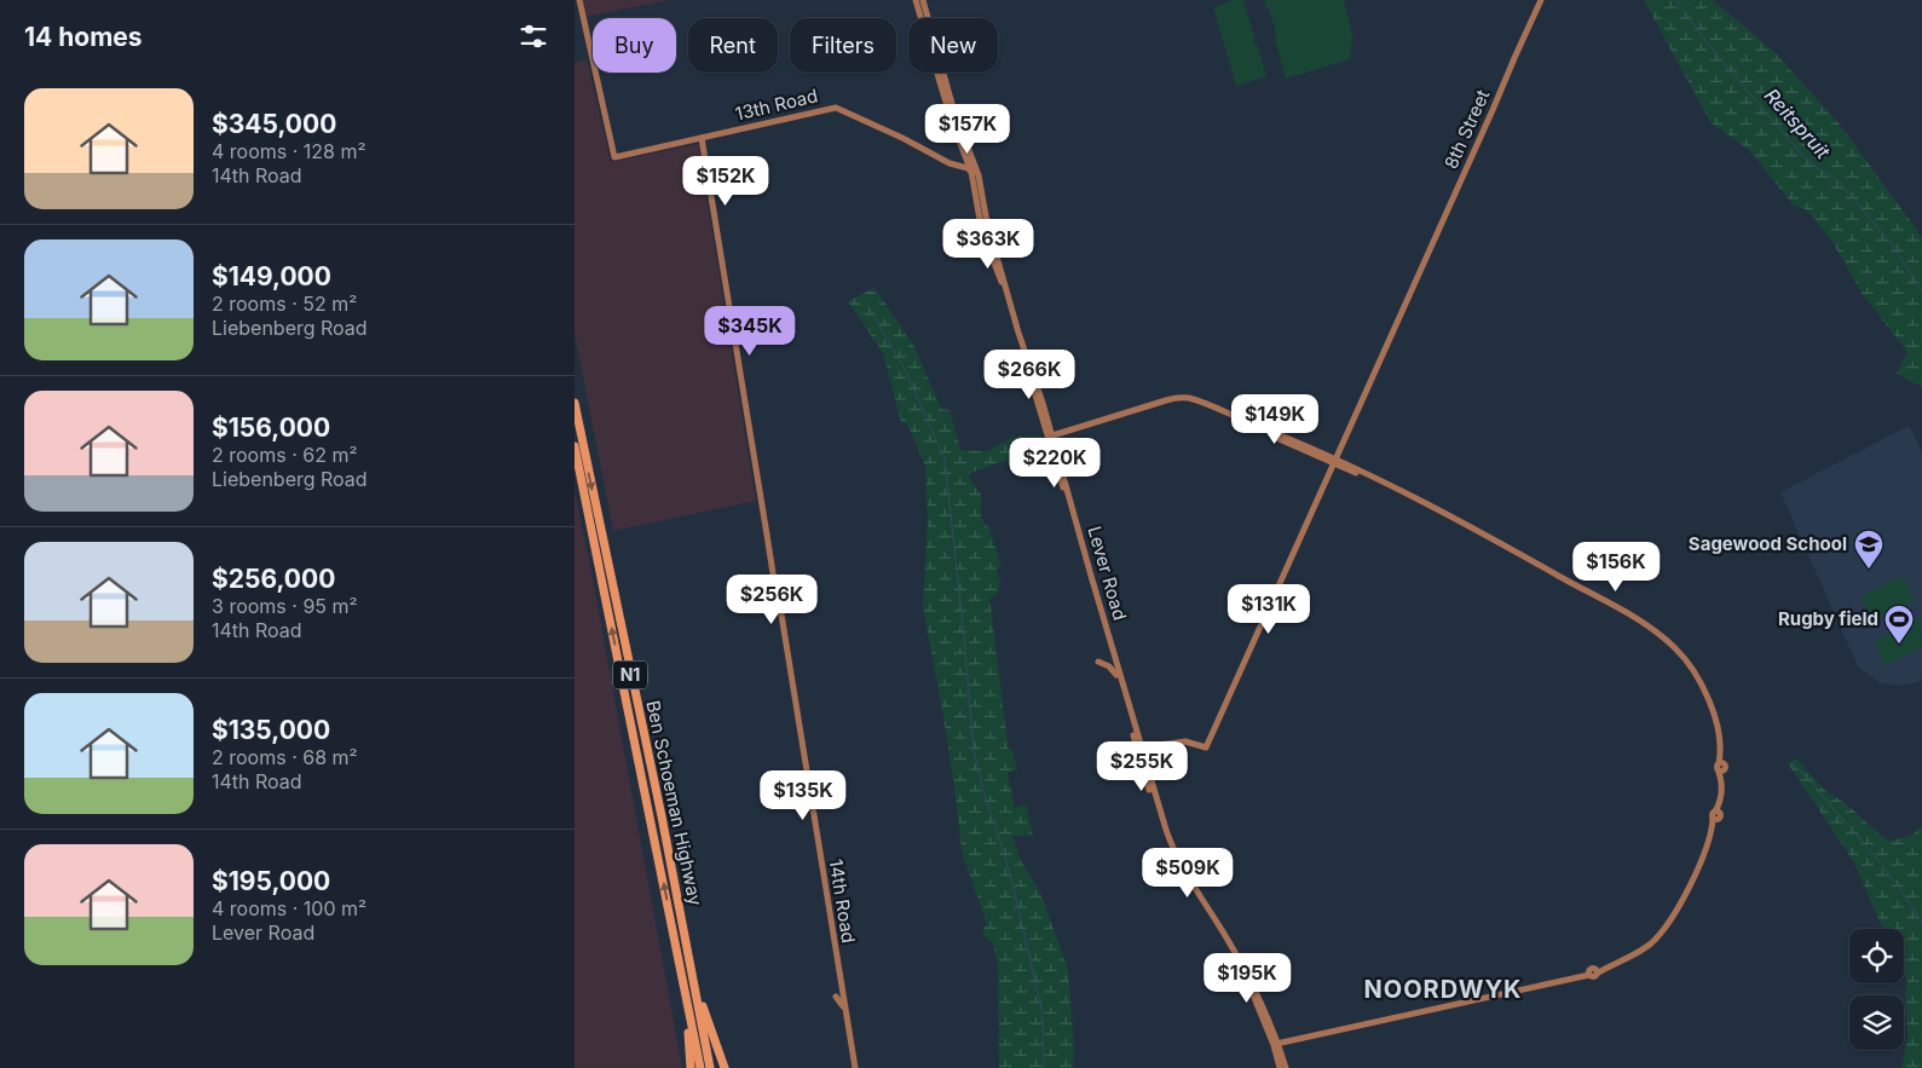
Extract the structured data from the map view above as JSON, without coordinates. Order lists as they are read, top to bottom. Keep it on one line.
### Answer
{"streets":{"highway":["N1","Ben Schoeman Highway"],"street":["13th Road","8th Street","Lever Road","14th Road"]},"crossings":[["13th Road","Lever Road"],["8th Street","Lever Road"]],"districts":["NOORDWYK"],"water":["Reitspruit"],"places":{"school or university":["Sagewood School"],"sports":["Rugby field"]},"page":{"heading":"14 homes","chip":["Buy","Rent","Filters","New"],"list":[{"name":"$345,000","note":"4 rooms · 128 m² · 14th Road"},{"name":"$149,000","note":"2 rooms · 52 m² · Liebenberg Road"},{"name":"$156,000","note":"2 rooms · 62 m² · Liebenberg Road"},{"name":"$256,000","note":"3 rooms · 95 m² · 14th Road"},{"name":"$135,000","note":"2 rooms · 68 m² · 14th Road"},{"name":"$195,000","note":"4 rooms · 100 m² · Lever Road"}],"price":["$157K","$152K","$363K","$345K","$266K","$149K","$220K","$156K","$256K","$131K","$255K","$135K","$509K","$195K"]}}
